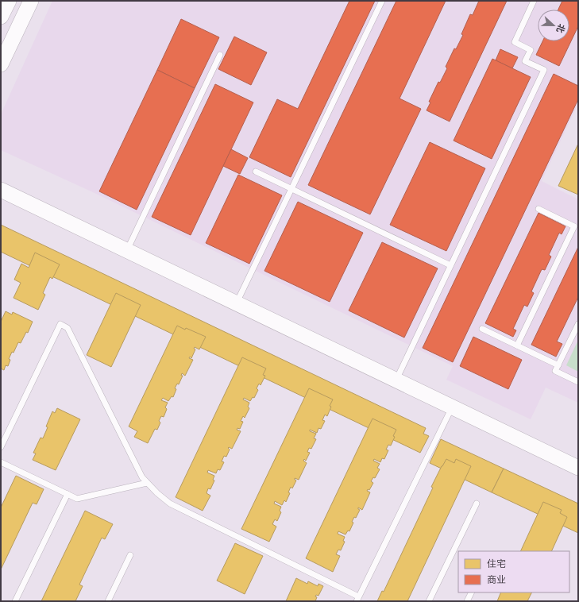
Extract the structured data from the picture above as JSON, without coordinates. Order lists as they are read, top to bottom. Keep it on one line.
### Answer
{"legend":["住宅","商业"],"north":"right"}
